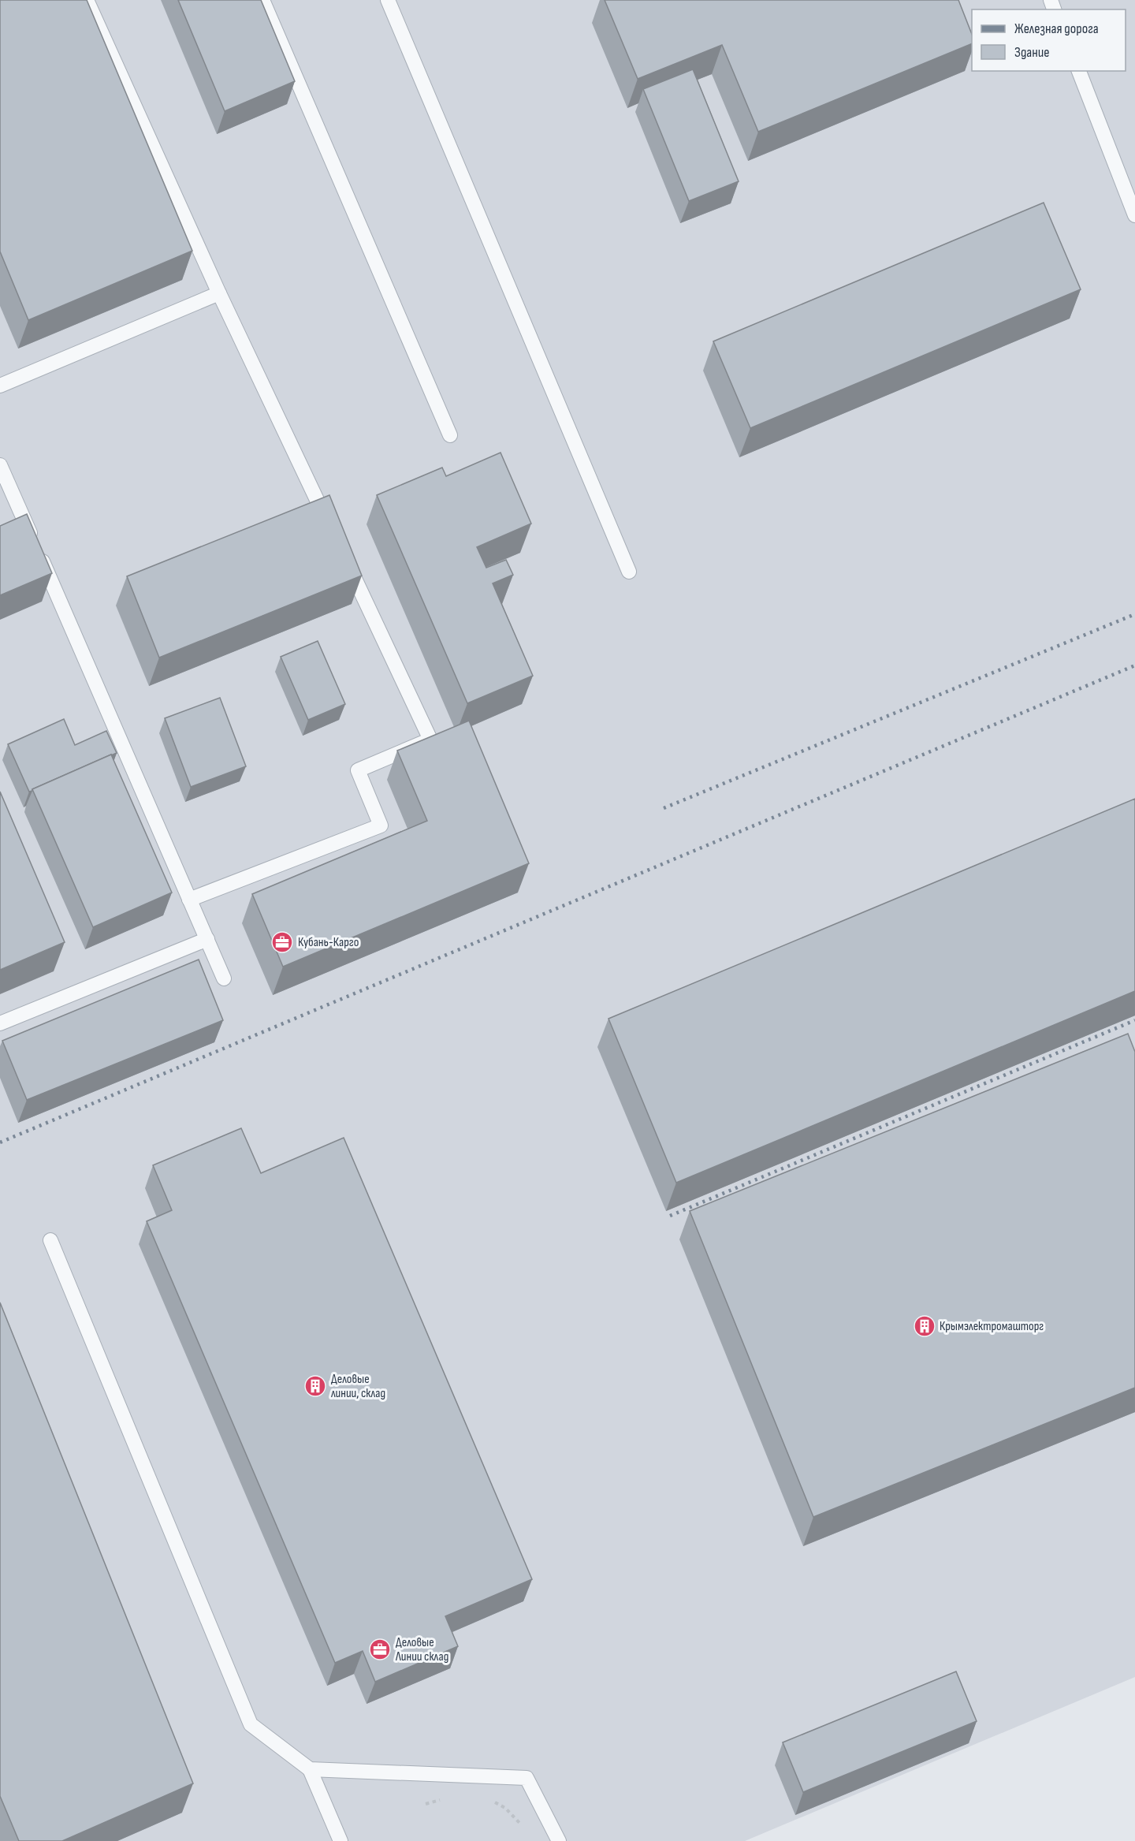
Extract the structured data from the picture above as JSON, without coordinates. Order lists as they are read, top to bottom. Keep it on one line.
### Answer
{"places":{"office":["Кубань-Карго","Деловые Линии склад"],"building":["Крымэлектромашторг","Деловые линии, склад"]},"legend":["Железная дорога","Здание"]}
